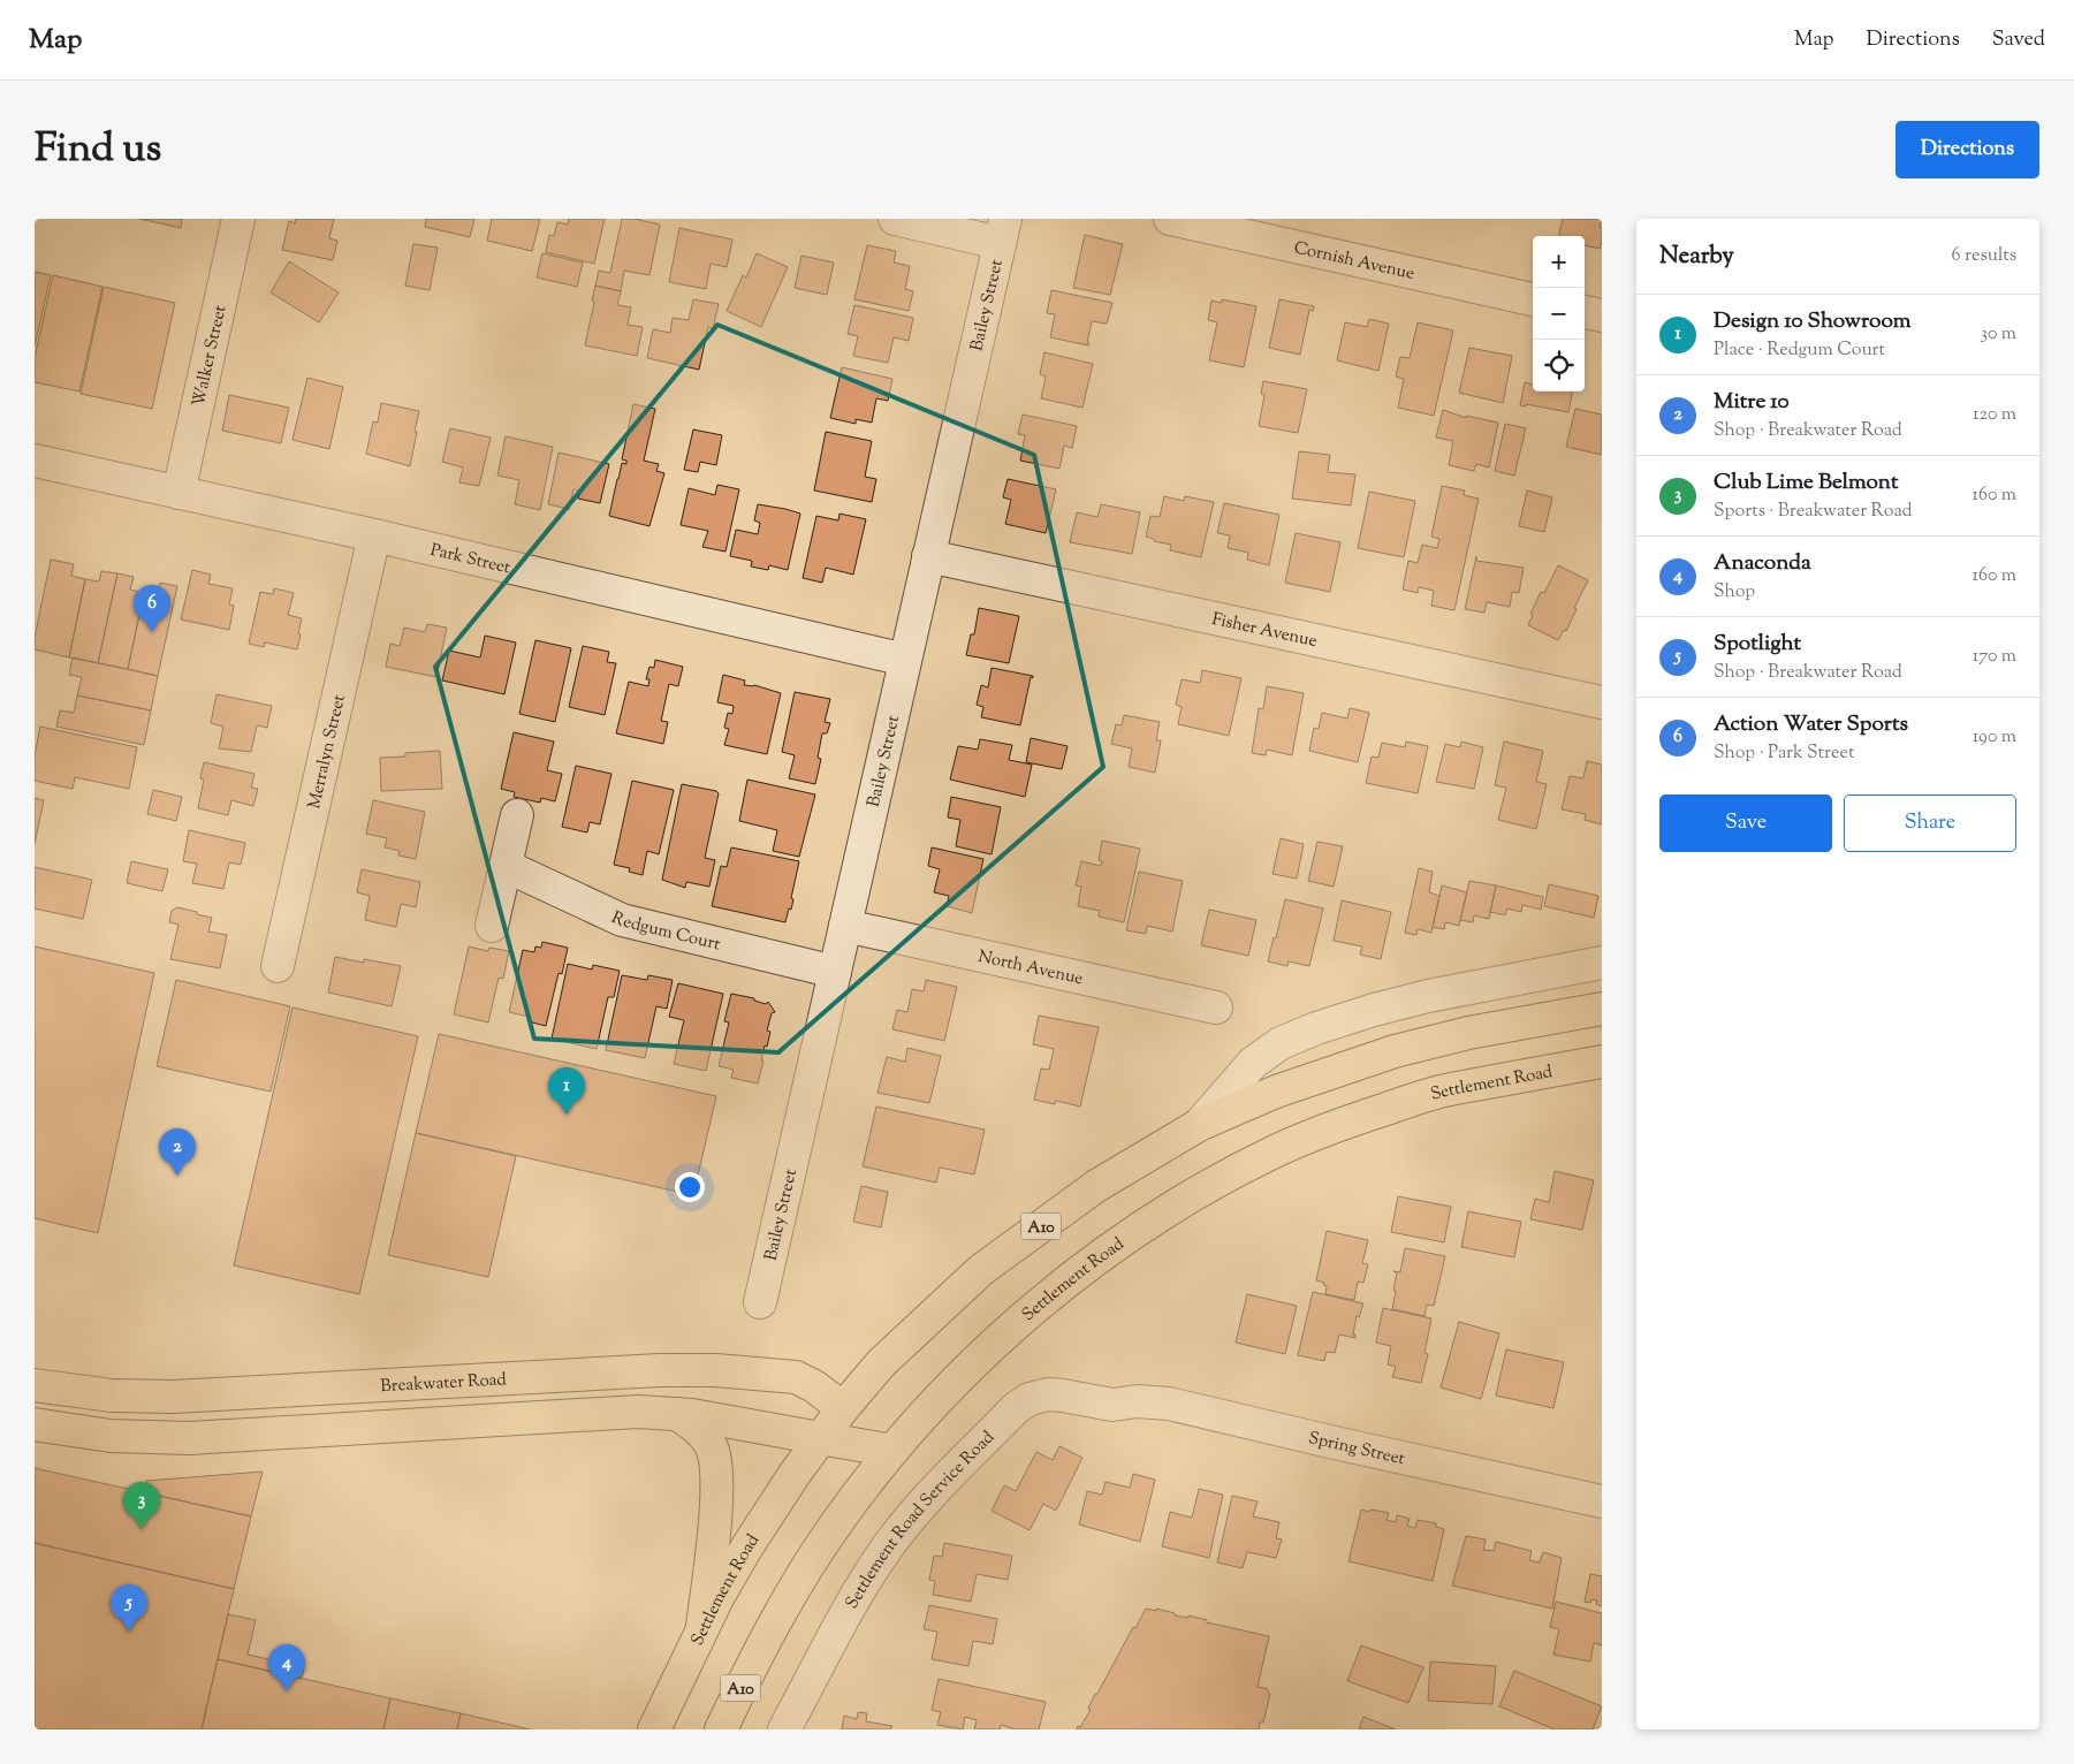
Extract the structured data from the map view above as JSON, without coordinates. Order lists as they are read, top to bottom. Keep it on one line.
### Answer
{"streets":{"main road":["Settlement Road","A10","Breakwater Road"],"street":["Cornish Avenue","Bailey Street","Walker Street","Park Street","Fisher Avenue","Merralyn Street","Redgum Court","North Avenue","Spring Street","Settlement Road Service Road"]},"crossings":[["Bailey Street","Park Street"],["Bailey Street","Fisher Avenue"],["Bailey Street","Redgum Court"],["Bailey Street","North Avenue"],["Walker Street","Park Street"],["Park Street","Merralyn Street"],["Settlement Road","Breakwater Road"],["Spring Street","Settlement Road Service Road"]],"page":{"header":"Map","nav":["Map","Directions","Saved"],"title":"Find us","buttons":["Directions",["Save","Share"]],"heading":["Nearby","6 results"],"map_buttons":["+","−"],"list":[{"mark":"1","name":"Design 10 Showroom","note":"Place · Redgum Court","value":"30 m"},{"mark":"2","name":"Mitre 10","note":"Shop · Breakwater Road","value":"120 m"},{"mark":"3","name":"Club Lime Belmont","note":"Sports · Breakwater Road","value":"160 m"},{"mark":"4","name":"Anaconda","note":"Shop","value":"160 m"},{"mark":"5","name":"Spotlight","note":"Shop · Breakwater Road","value":"170 m"},{"mark":"6","name":"Action Water Sports","note":"Shop · Park Street","value":"190 m"}],"pins":["6","1","2","3","5","4"]}}
